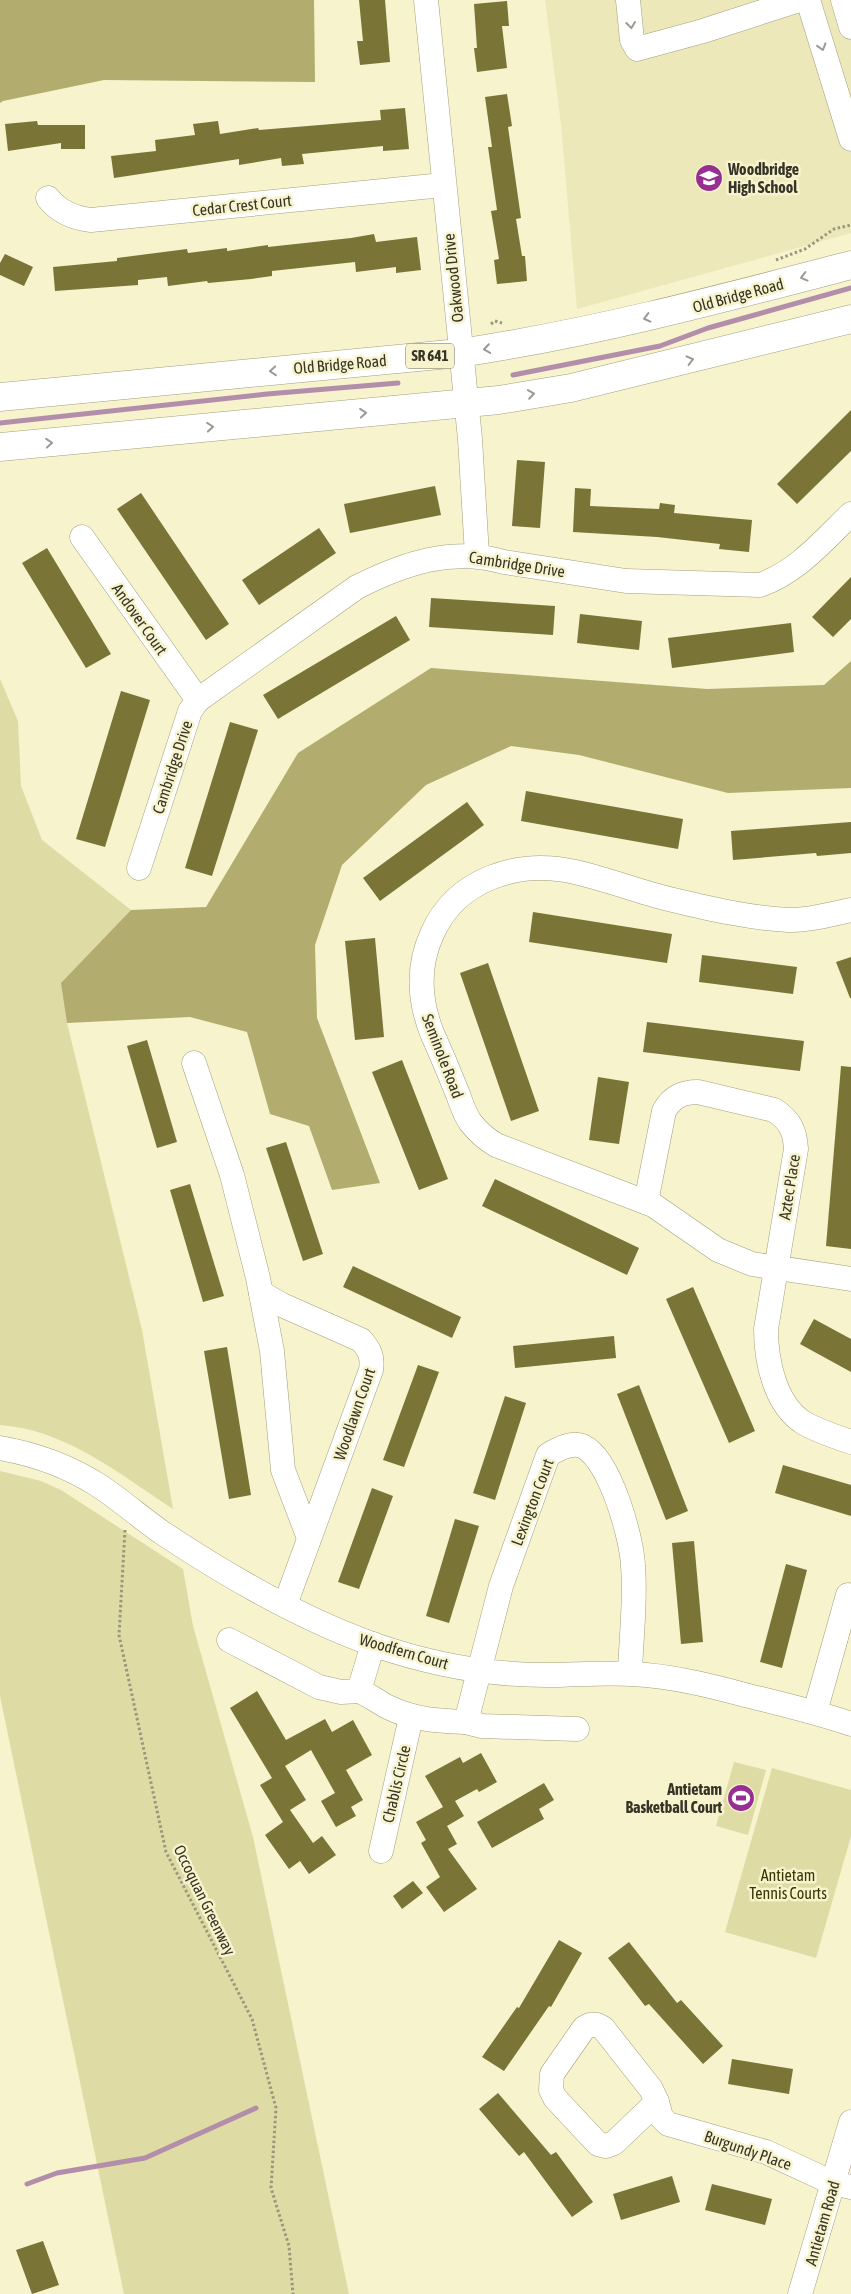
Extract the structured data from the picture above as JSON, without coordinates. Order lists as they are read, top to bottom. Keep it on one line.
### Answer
{"streets":{"main road":["Old Bridge Road","SR 641"],"street":["Cedar Crest Court","Oakwood Drive","Cambridge Drive","Andover Court","Seminole Road","Aztec Place","Woodlawn Court","Lexington Court","Woodfern Court","Chablis Circle","Burgundy Place","Antietam Road"],"path":["Occoquan Greenway"]},"crossings":[["Cedar Crest Court","Oakwood Drive"],["Oakwood Drive","Old Bridge Road"],["Oakwood Drive","Cambridge Drive"],["Cambridge Drive","Andover Court"],["Seminole Road","Aztec Place"],["Woodlawn Court","Woodfern Court"],["Lexington Court","Woodfern Court"],["Woodfern Court","Occoquan Greenway"],["Burgundy Place","Antietam Road"]],"parks":["Antietam Tennis Courts"],"places":{"school or university":["Woodbridge High School"],"sports":["Antietam Basketball Court"]}}
